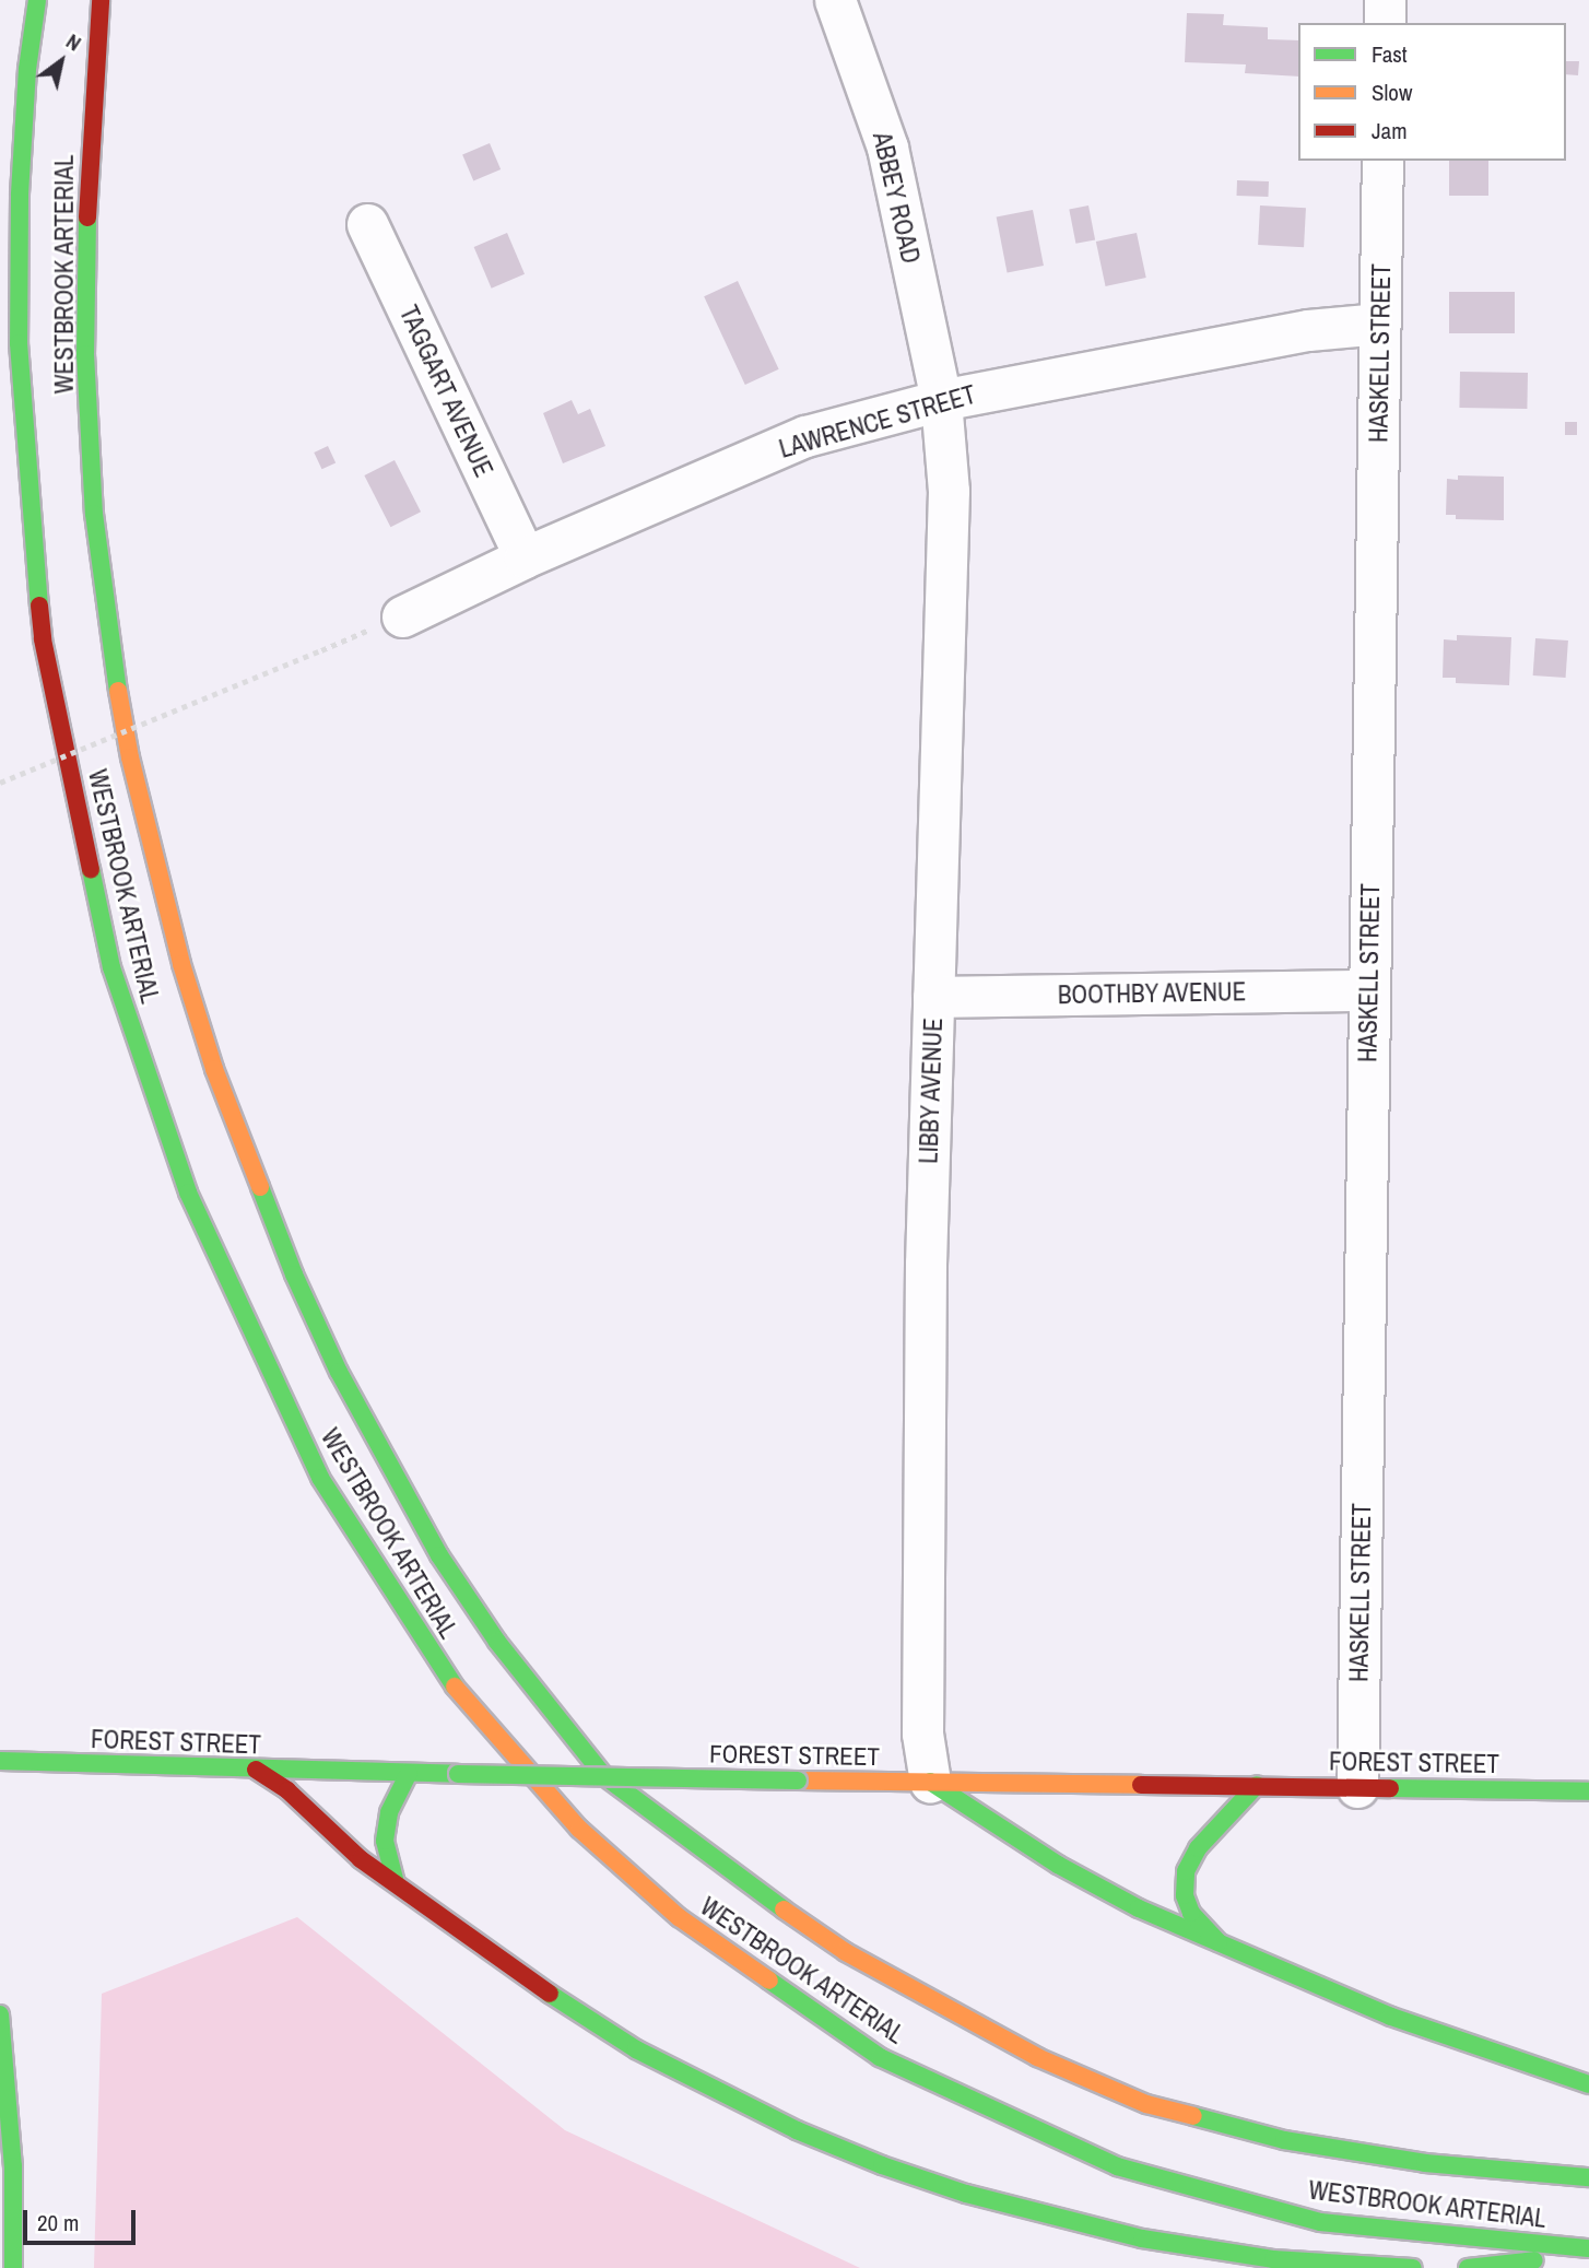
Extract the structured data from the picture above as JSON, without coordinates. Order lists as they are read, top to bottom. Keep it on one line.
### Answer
{"streets":{"main road":["WESTBROOK ARTERIAL","FOREST STREET"],"street":["ABBEY ROAD","HASKELL STREET","TAGGART AVENUE","LAWRENCE STREET","BOOTHBY AVENUE","LIBBY AVENUE"]},"crossings":[["ABBEY ROAD","LAWRENCE STREET"],["ABBEY ROAD","LIBBY AVENUE"],["HASKELL STREET","LAWRENCE STREET"],["HASKELL STREET","BOOTHBY AVENUE"],["HASKELL STREET","FOREST STREET"],["TAGGART AVENUE","LAWRENCE STREET"],["LAWRENCE STREET","LIBBY AVENUE"],["BOOTHBY AVENUE","LIBBY AVENUE"],["LIBBY AVENUE","FOREST STREET"]],"legend":["Fast","Slow","Jam"],"scale_bar":"20 m","north":"top right"}
